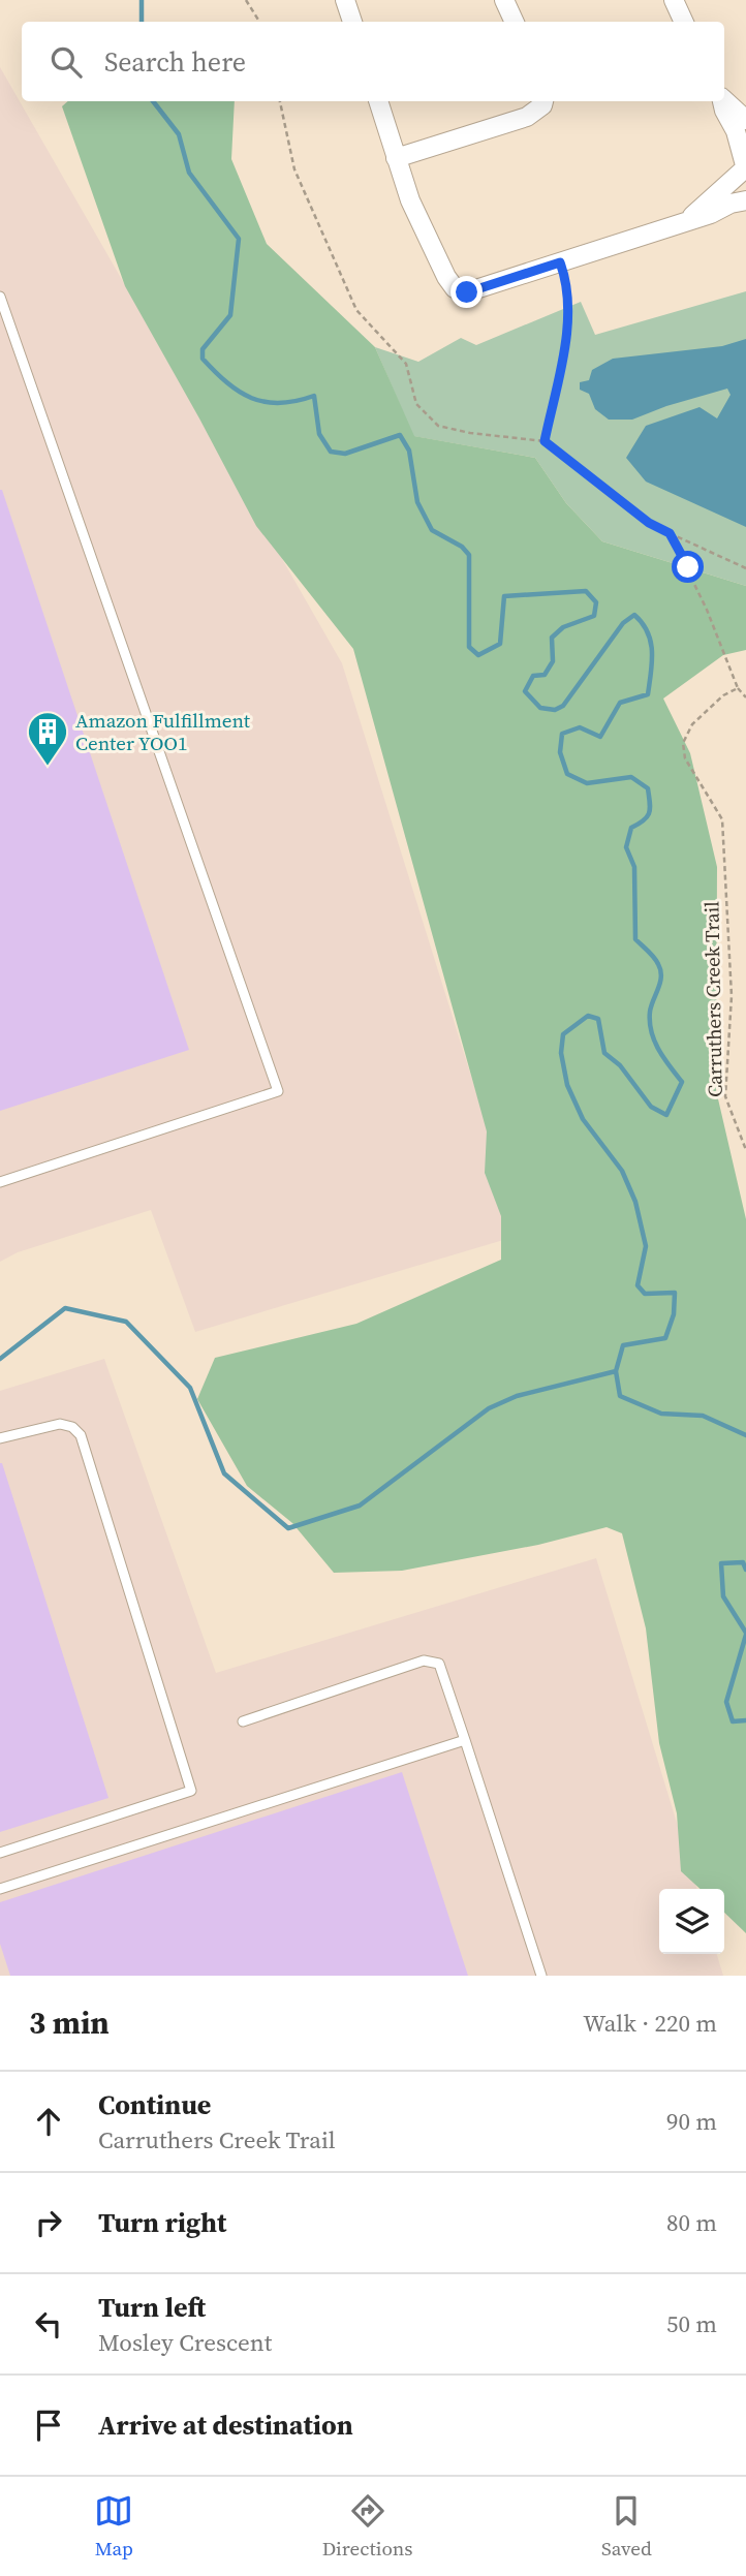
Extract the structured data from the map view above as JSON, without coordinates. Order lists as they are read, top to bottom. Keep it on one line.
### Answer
{"streets":{"path":["Carruthers Creek Trail"]},"places":{"building":["Amazon Fulfillment Center YOO1"]},"page":{"search":"Search here","heading":["3 min","Walk · 220 m"],"list":[["Continue","Carruthers Creek Trail","90 m"],["Turn right","80 m"],["Turn left","Mosley Crescent","50 m"],"Arrive at destination"],"nav":["Map","Directions","Saved"]}}
